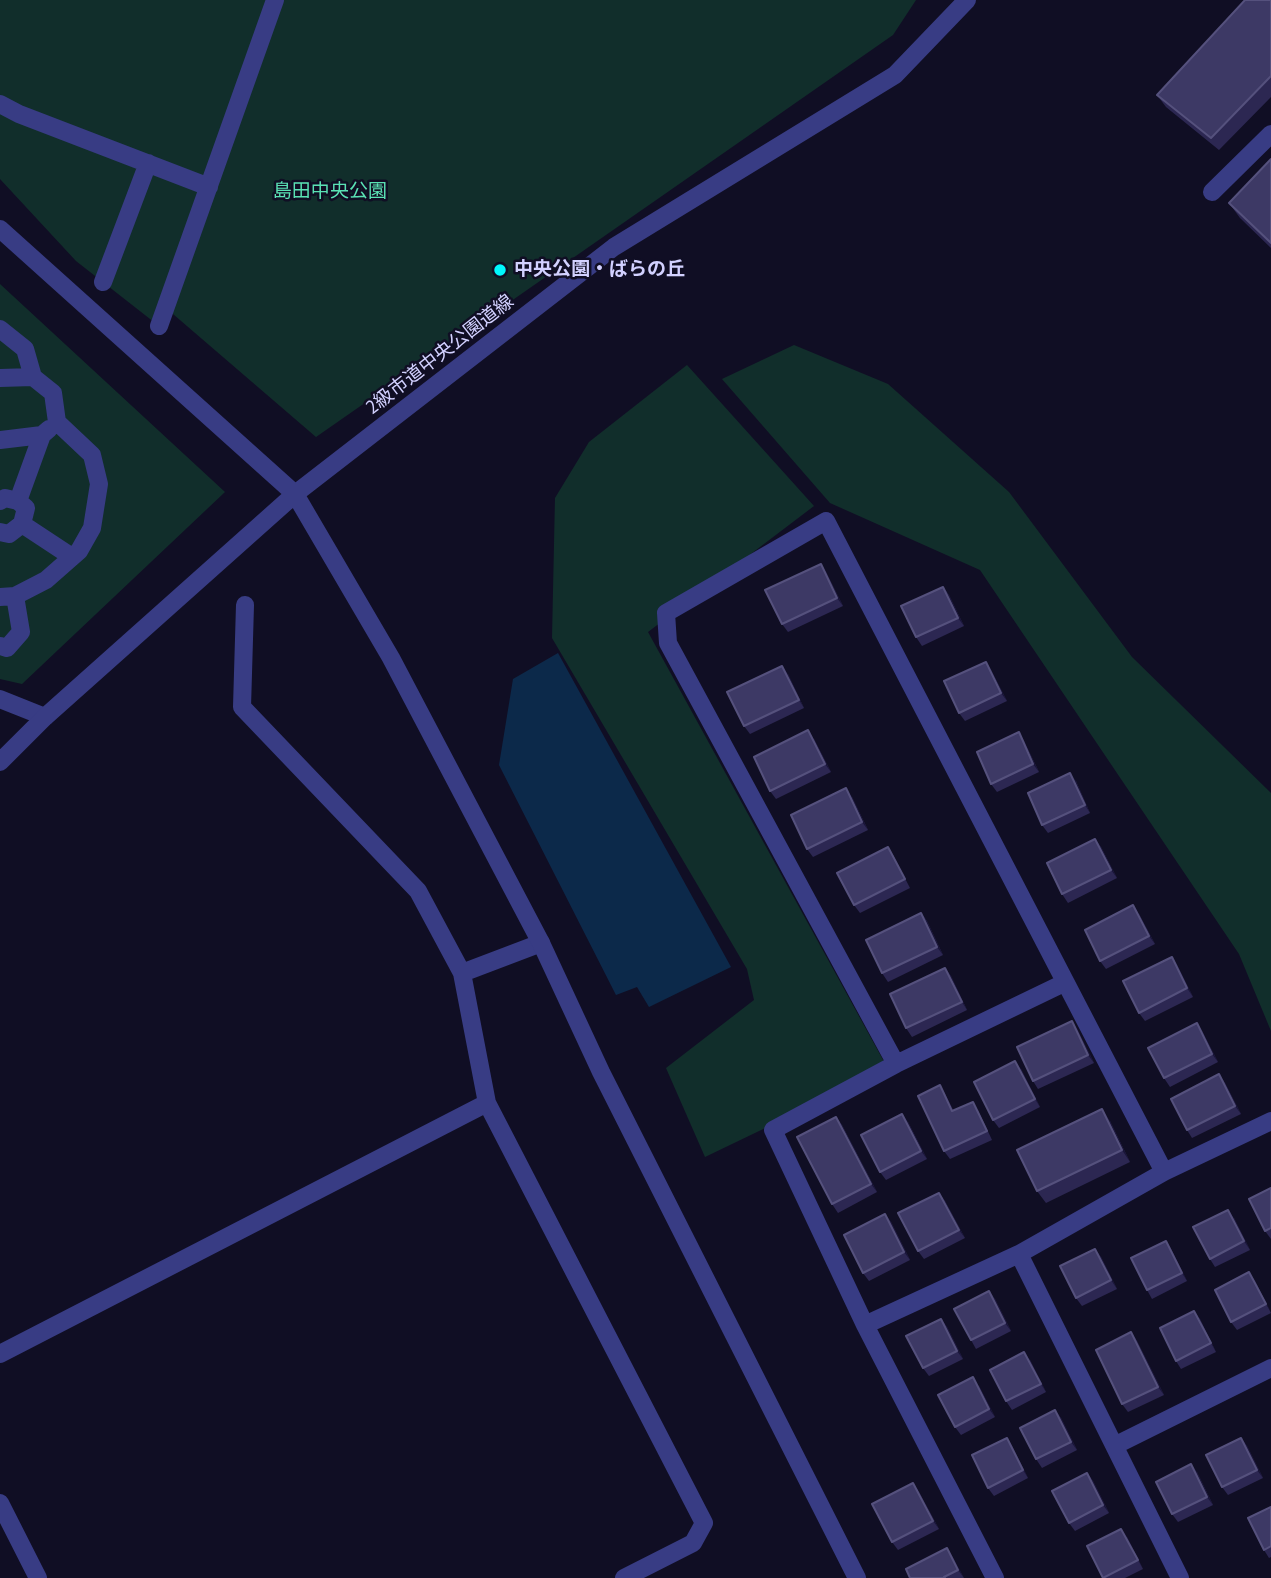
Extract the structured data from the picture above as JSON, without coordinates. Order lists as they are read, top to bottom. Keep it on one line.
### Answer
{"streets":{"street":["2級市道中央公園道線"]},"parks":["島田中央公園"],"places":["中央公園・ばらの丘"]}
